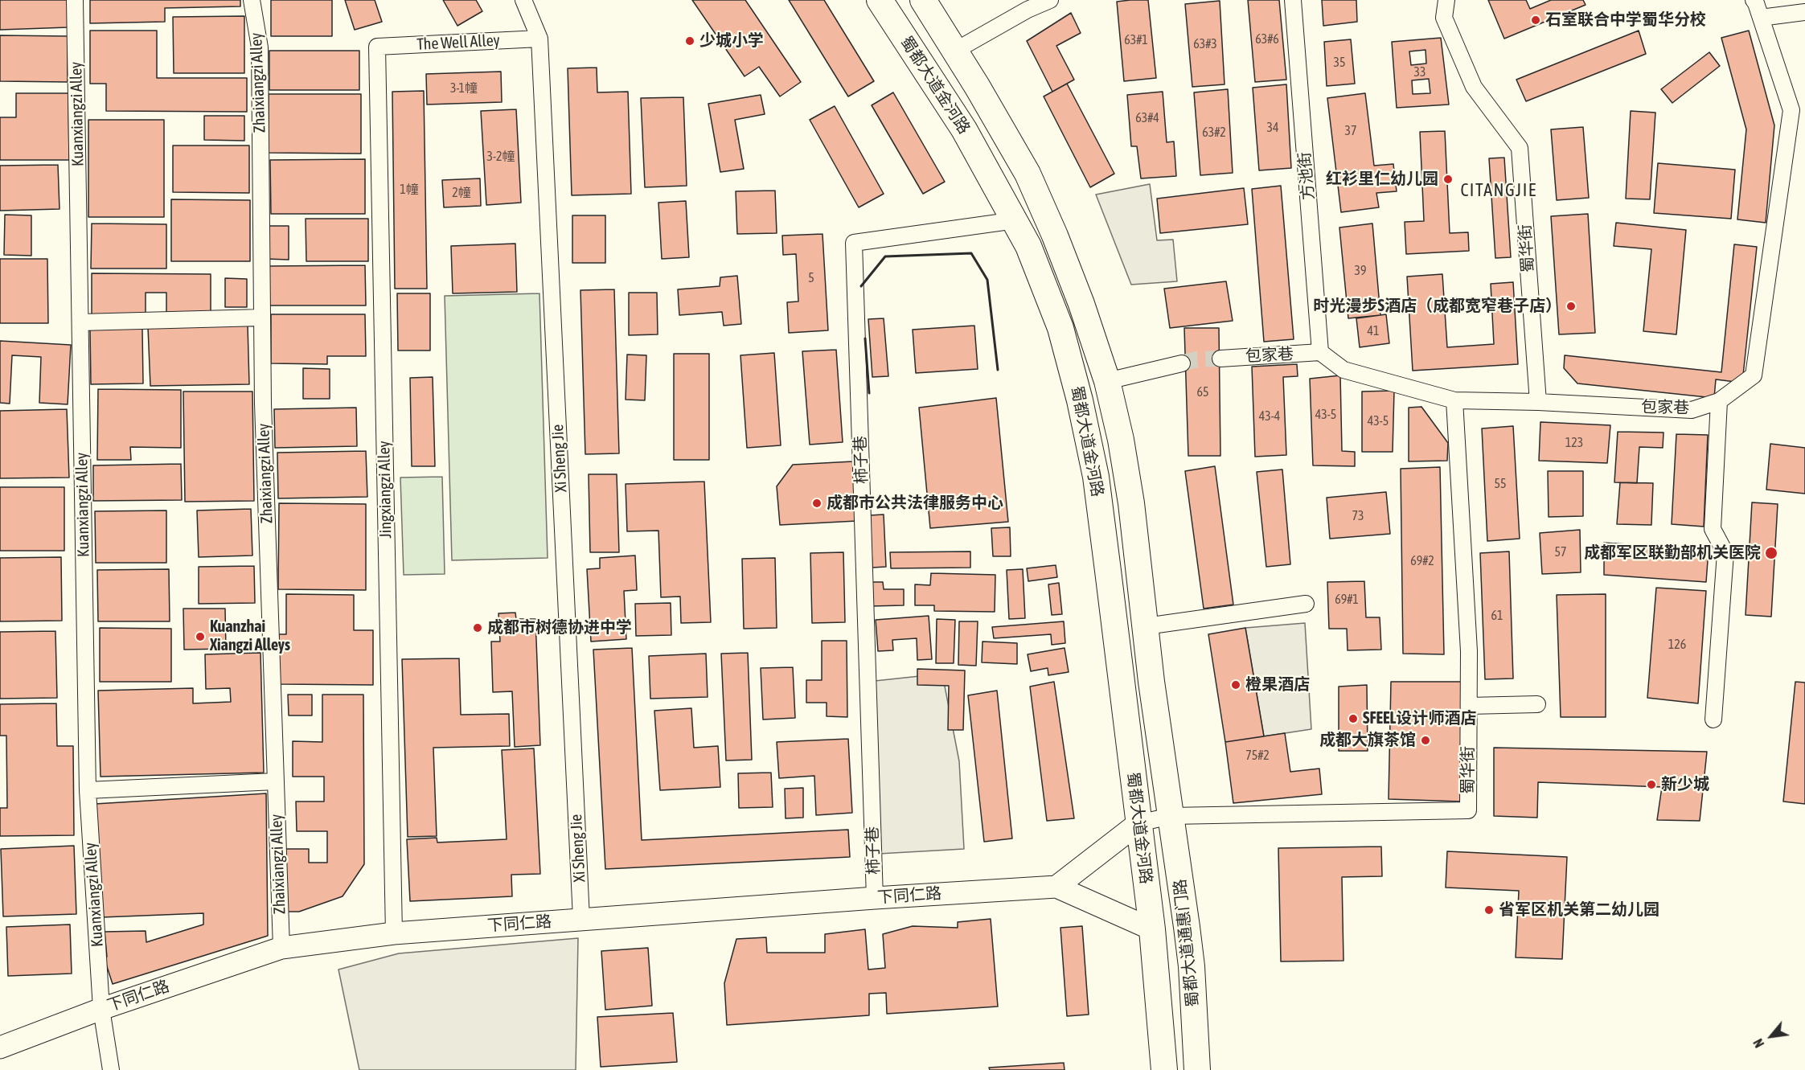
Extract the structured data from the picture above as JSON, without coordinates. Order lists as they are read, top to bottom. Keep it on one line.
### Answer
{"streets":{"main road":["蜀都大道金河路","蜀都大道通惠门路"],"street":["The Well Alley","Zhaixiangzi Alley","Kuanxiangzi Alley","方池街","蜀华街","包家巷","Xi Sheng Jie","柿子巷","Jingxiangzi Alley","下同仁路"]},"crossings":[["The Well Alley","Xi Sheng Jie"],["The Well Alley","Jingxiangzi Alley"],["Zhaixiangzi Alley","下同仁路"],["蜀都大道金河路","蜀华街"],["蜀都大道金河路","柿子巷"],["蜀都大道金河路","下同仁路"],["蜀都大道金河路","蜀都大道通惠门路"],["Kuanxiangzi Alley","下同仁路"],["方池街","包家巷"],["蜀华街","包家巷"],["蜀华街","蜀都大道通惠门路"],["Xi Sheng Jie","下同仁路"],["柿子巷","下同仁路"],["Jingxiangzi Alley","下同仁路"],["下同仁路","蜀都大道通惠门路"]],"districts":["CITANGJIE"],"places":["石室联合中学蜀华分校","少城小学","红衫里仁幼儿园","时光漫步S酒店（成都宽窄巷子店）","成都市公共法律服务中心","成都军区联勤部机关医院","成都市树德协进中学","Kuanzhai Xiangzi Alleys","橙果酒店","SFEEL设计师酒店","成都大旗茶馆","新少城","省军区机关第二幼儿园"],"house_numbers":["63#6","63#1","63#3","35","33","3-1幢","63#4","34","37","63#2","3-2幢","1幢","2幢","39","5","41","65","43-5","43-4","43-5","123","55","73","57","69#2","69#1","61","126","75#2"],"north":"bottom left"}
